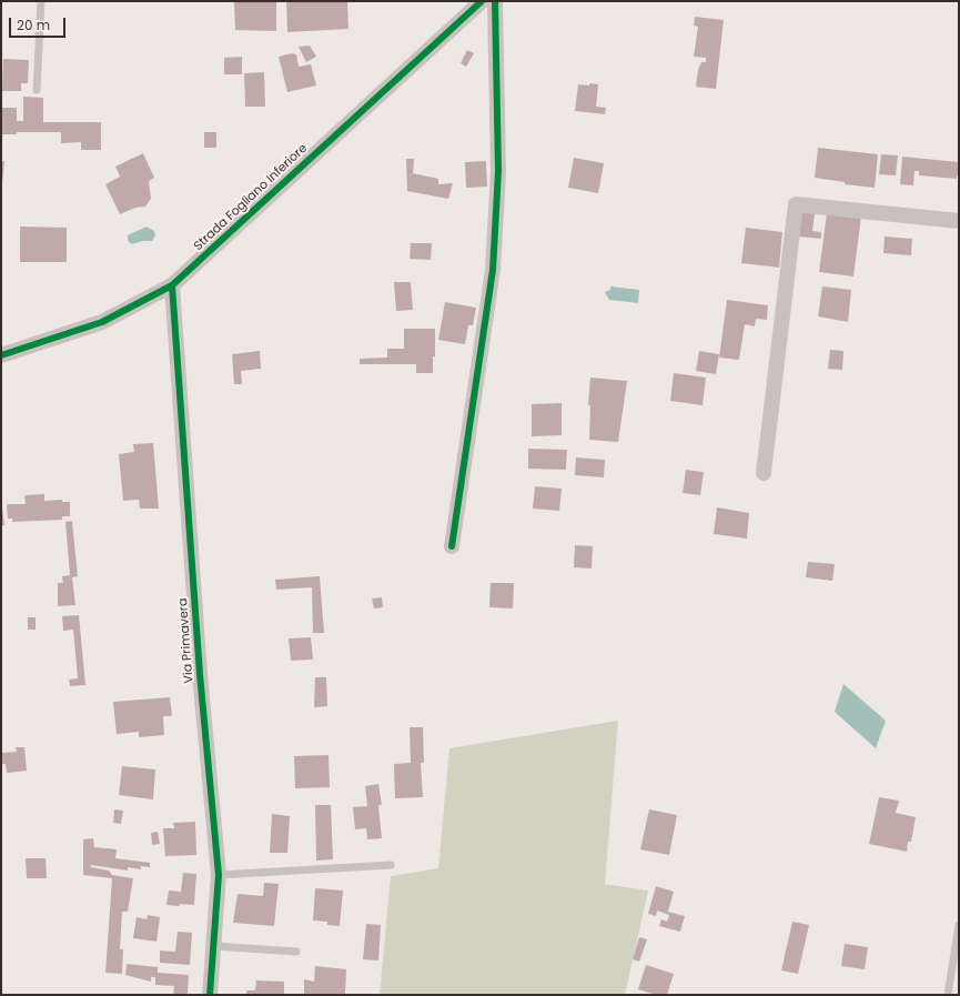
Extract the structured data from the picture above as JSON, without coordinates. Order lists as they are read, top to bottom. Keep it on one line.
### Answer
{"streets":{"street":["Strada Fogliano Inferiore","Via Primavera"]},"crossings":[["Strada Fogliano Inferiore","Via Primavera"]],"scale_bar":"20 m"}
